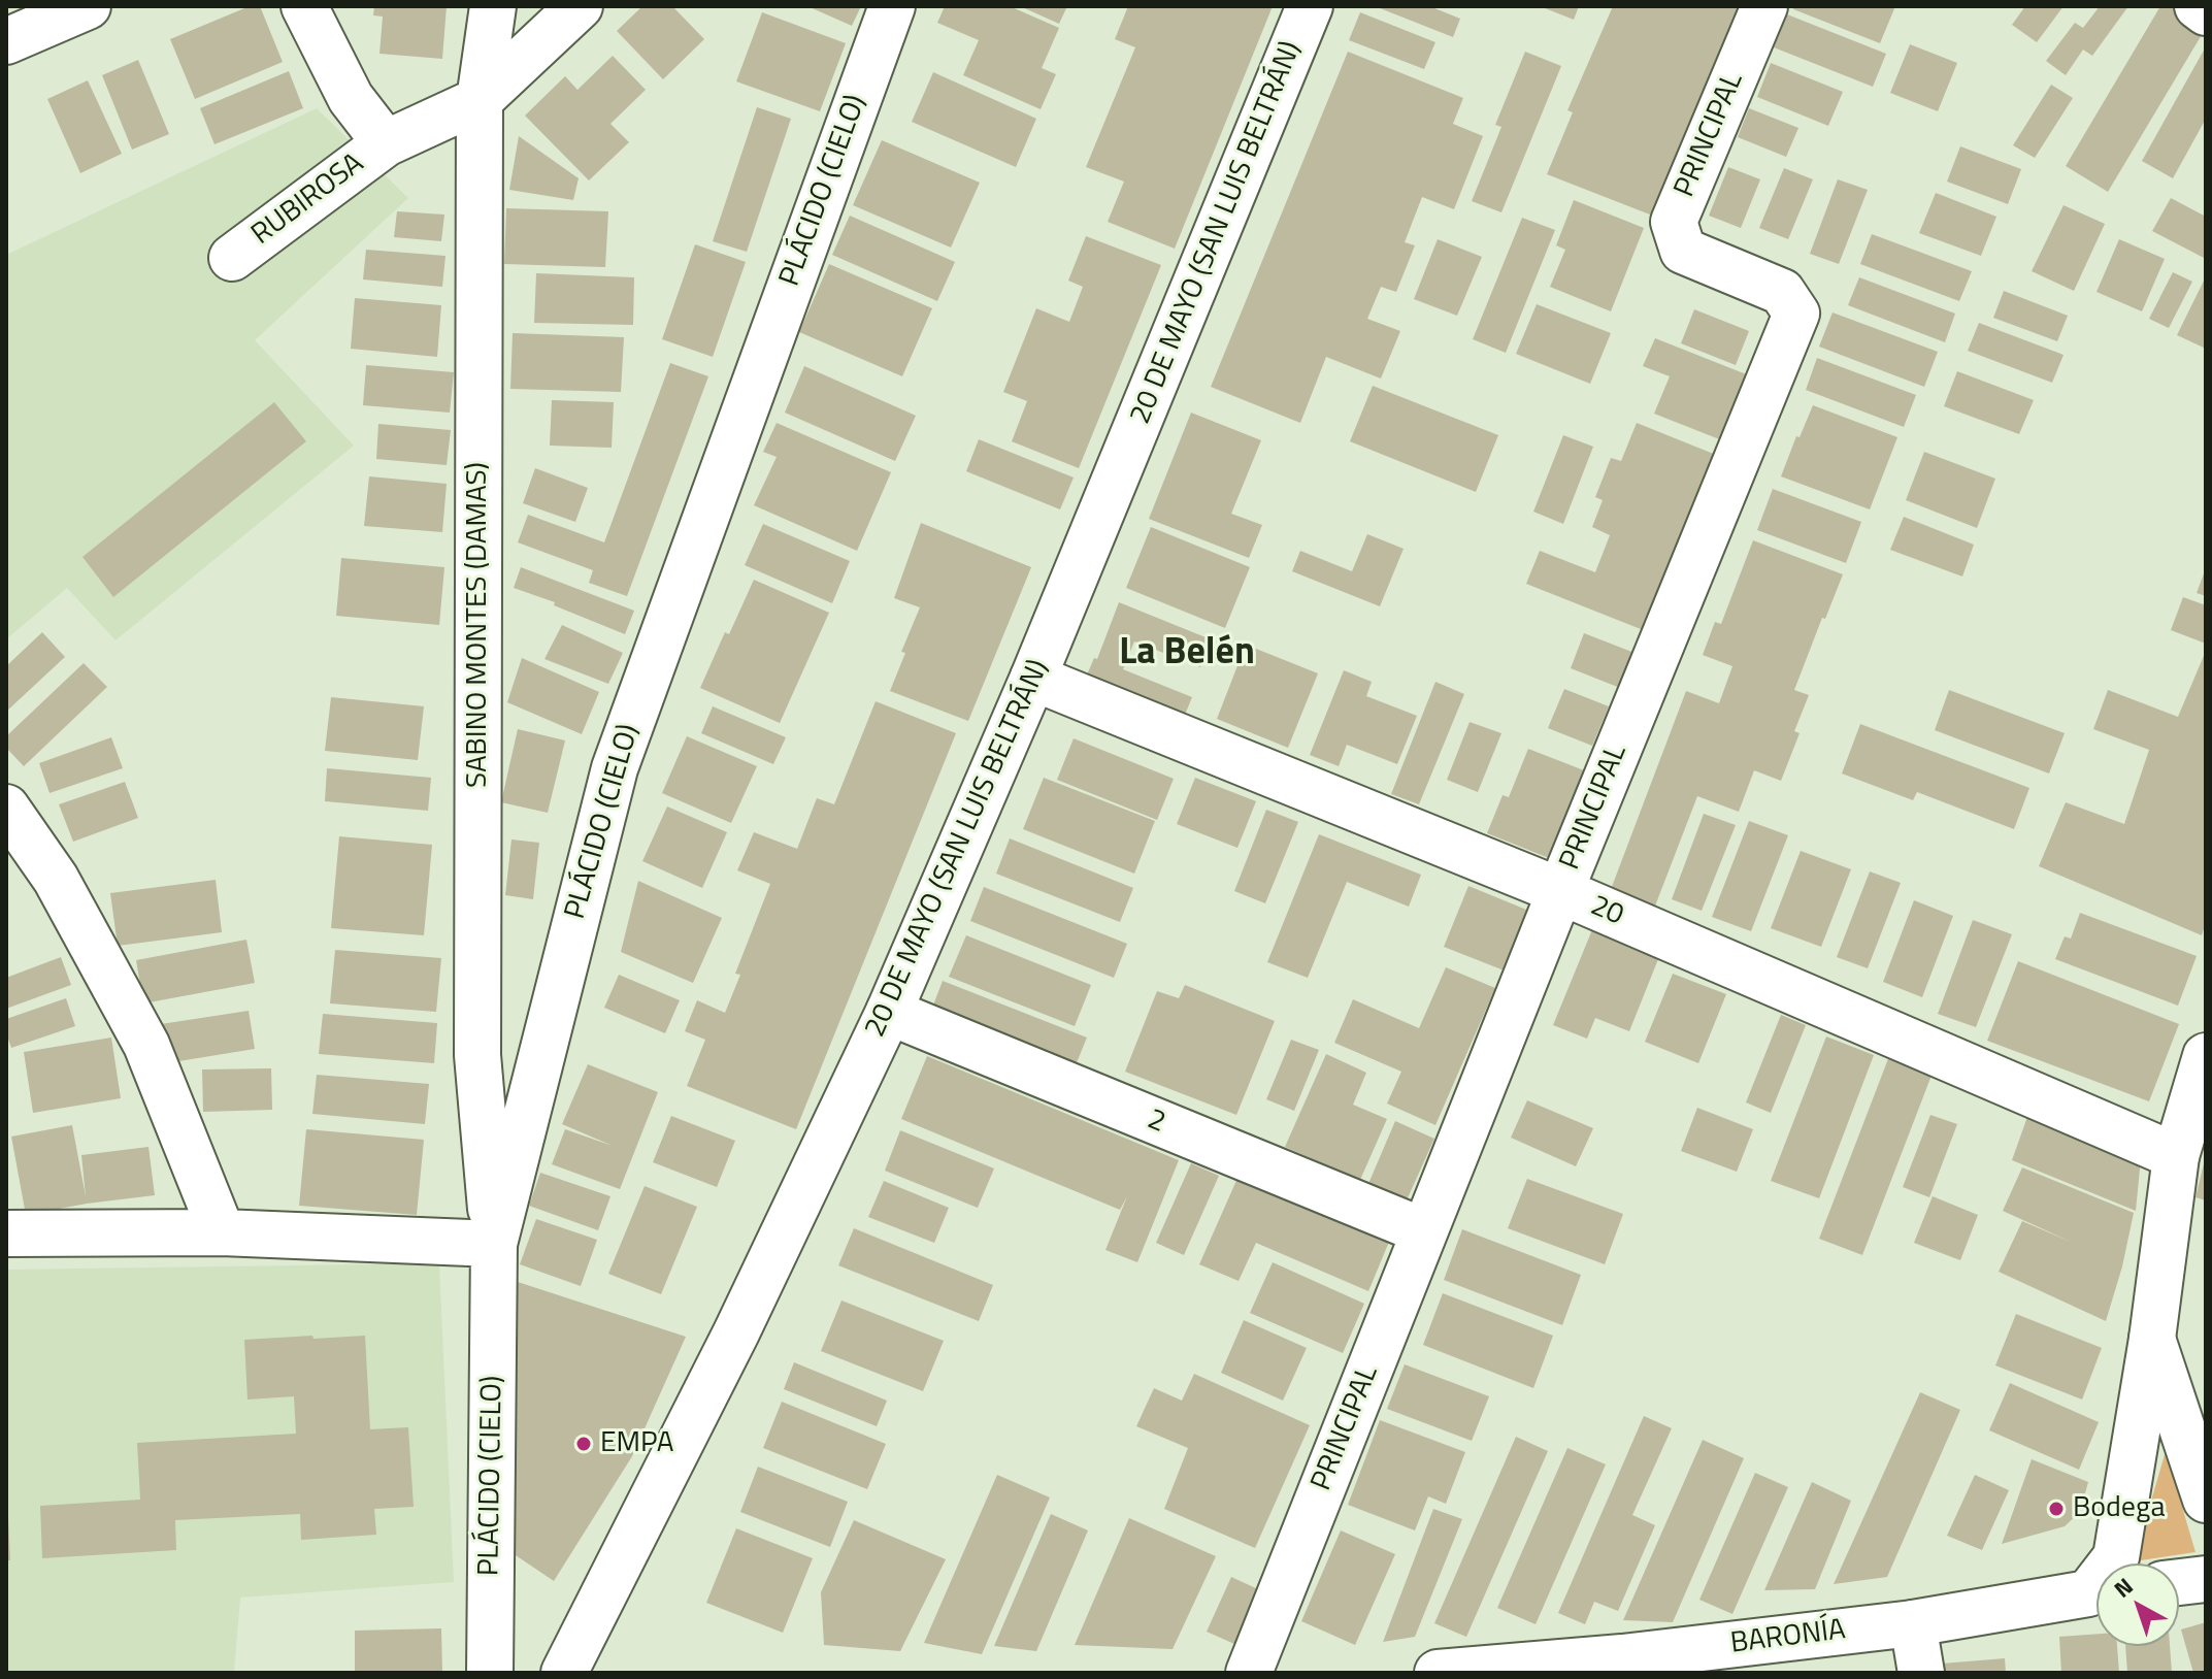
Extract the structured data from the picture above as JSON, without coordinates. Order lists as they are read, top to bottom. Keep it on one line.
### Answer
{"streets":{"street":["PRINCIPAL","PLÁCIDO (CIELO)","RUBIROSA","20 DE MAYO (SAN LUIS BELTRÁN)","SABINO MONTES (DAMAS)","20","2","BARONÍA"]},"crossings":[["PRINCIPAL","20"],["PRINCIPAL","2"],["PLÁCIDO (CIELO)","SABINO MONTES (DAMAS)"],["RUBIROSA","SABINO MONTES (DAMAS)"],["20 DE MAYO (SAN LUIS BELTRÁN)","20"],["20 DE MAYO (SAN LUIS BELTRÁN)","2"]],"districts":["La Belén"],"places":["EMPA","Bodega"],"north":"top left"}
